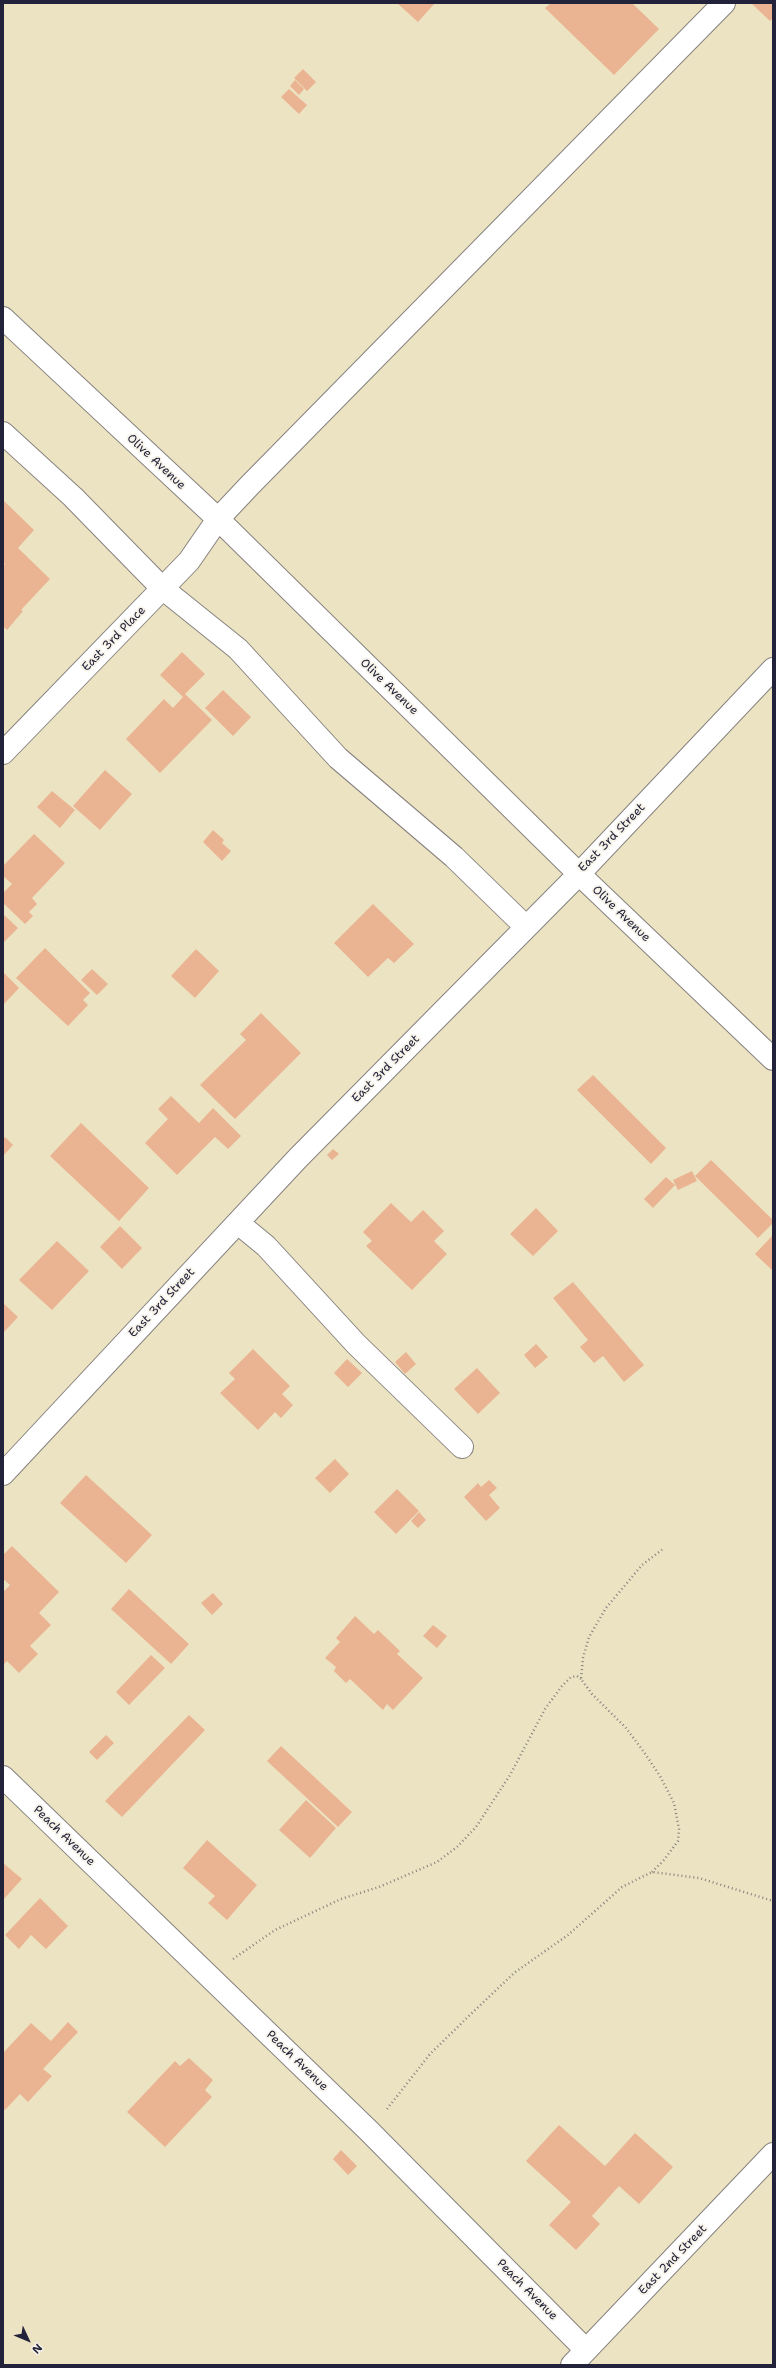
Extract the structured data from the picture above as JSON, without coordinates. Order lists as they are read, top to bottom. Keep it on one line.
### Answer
{"streets":{"street":["Olive Avenue","East 3rd Place","East 3rd Street","Peach Avenue","East 2nd Street"]},"crossings":[["Olive Avenue","East 3rd Place"],["Olive Avenue","East 3rd Street"],["Peach Avenue","East 2nd Street"]],"north":"bottom right"}
